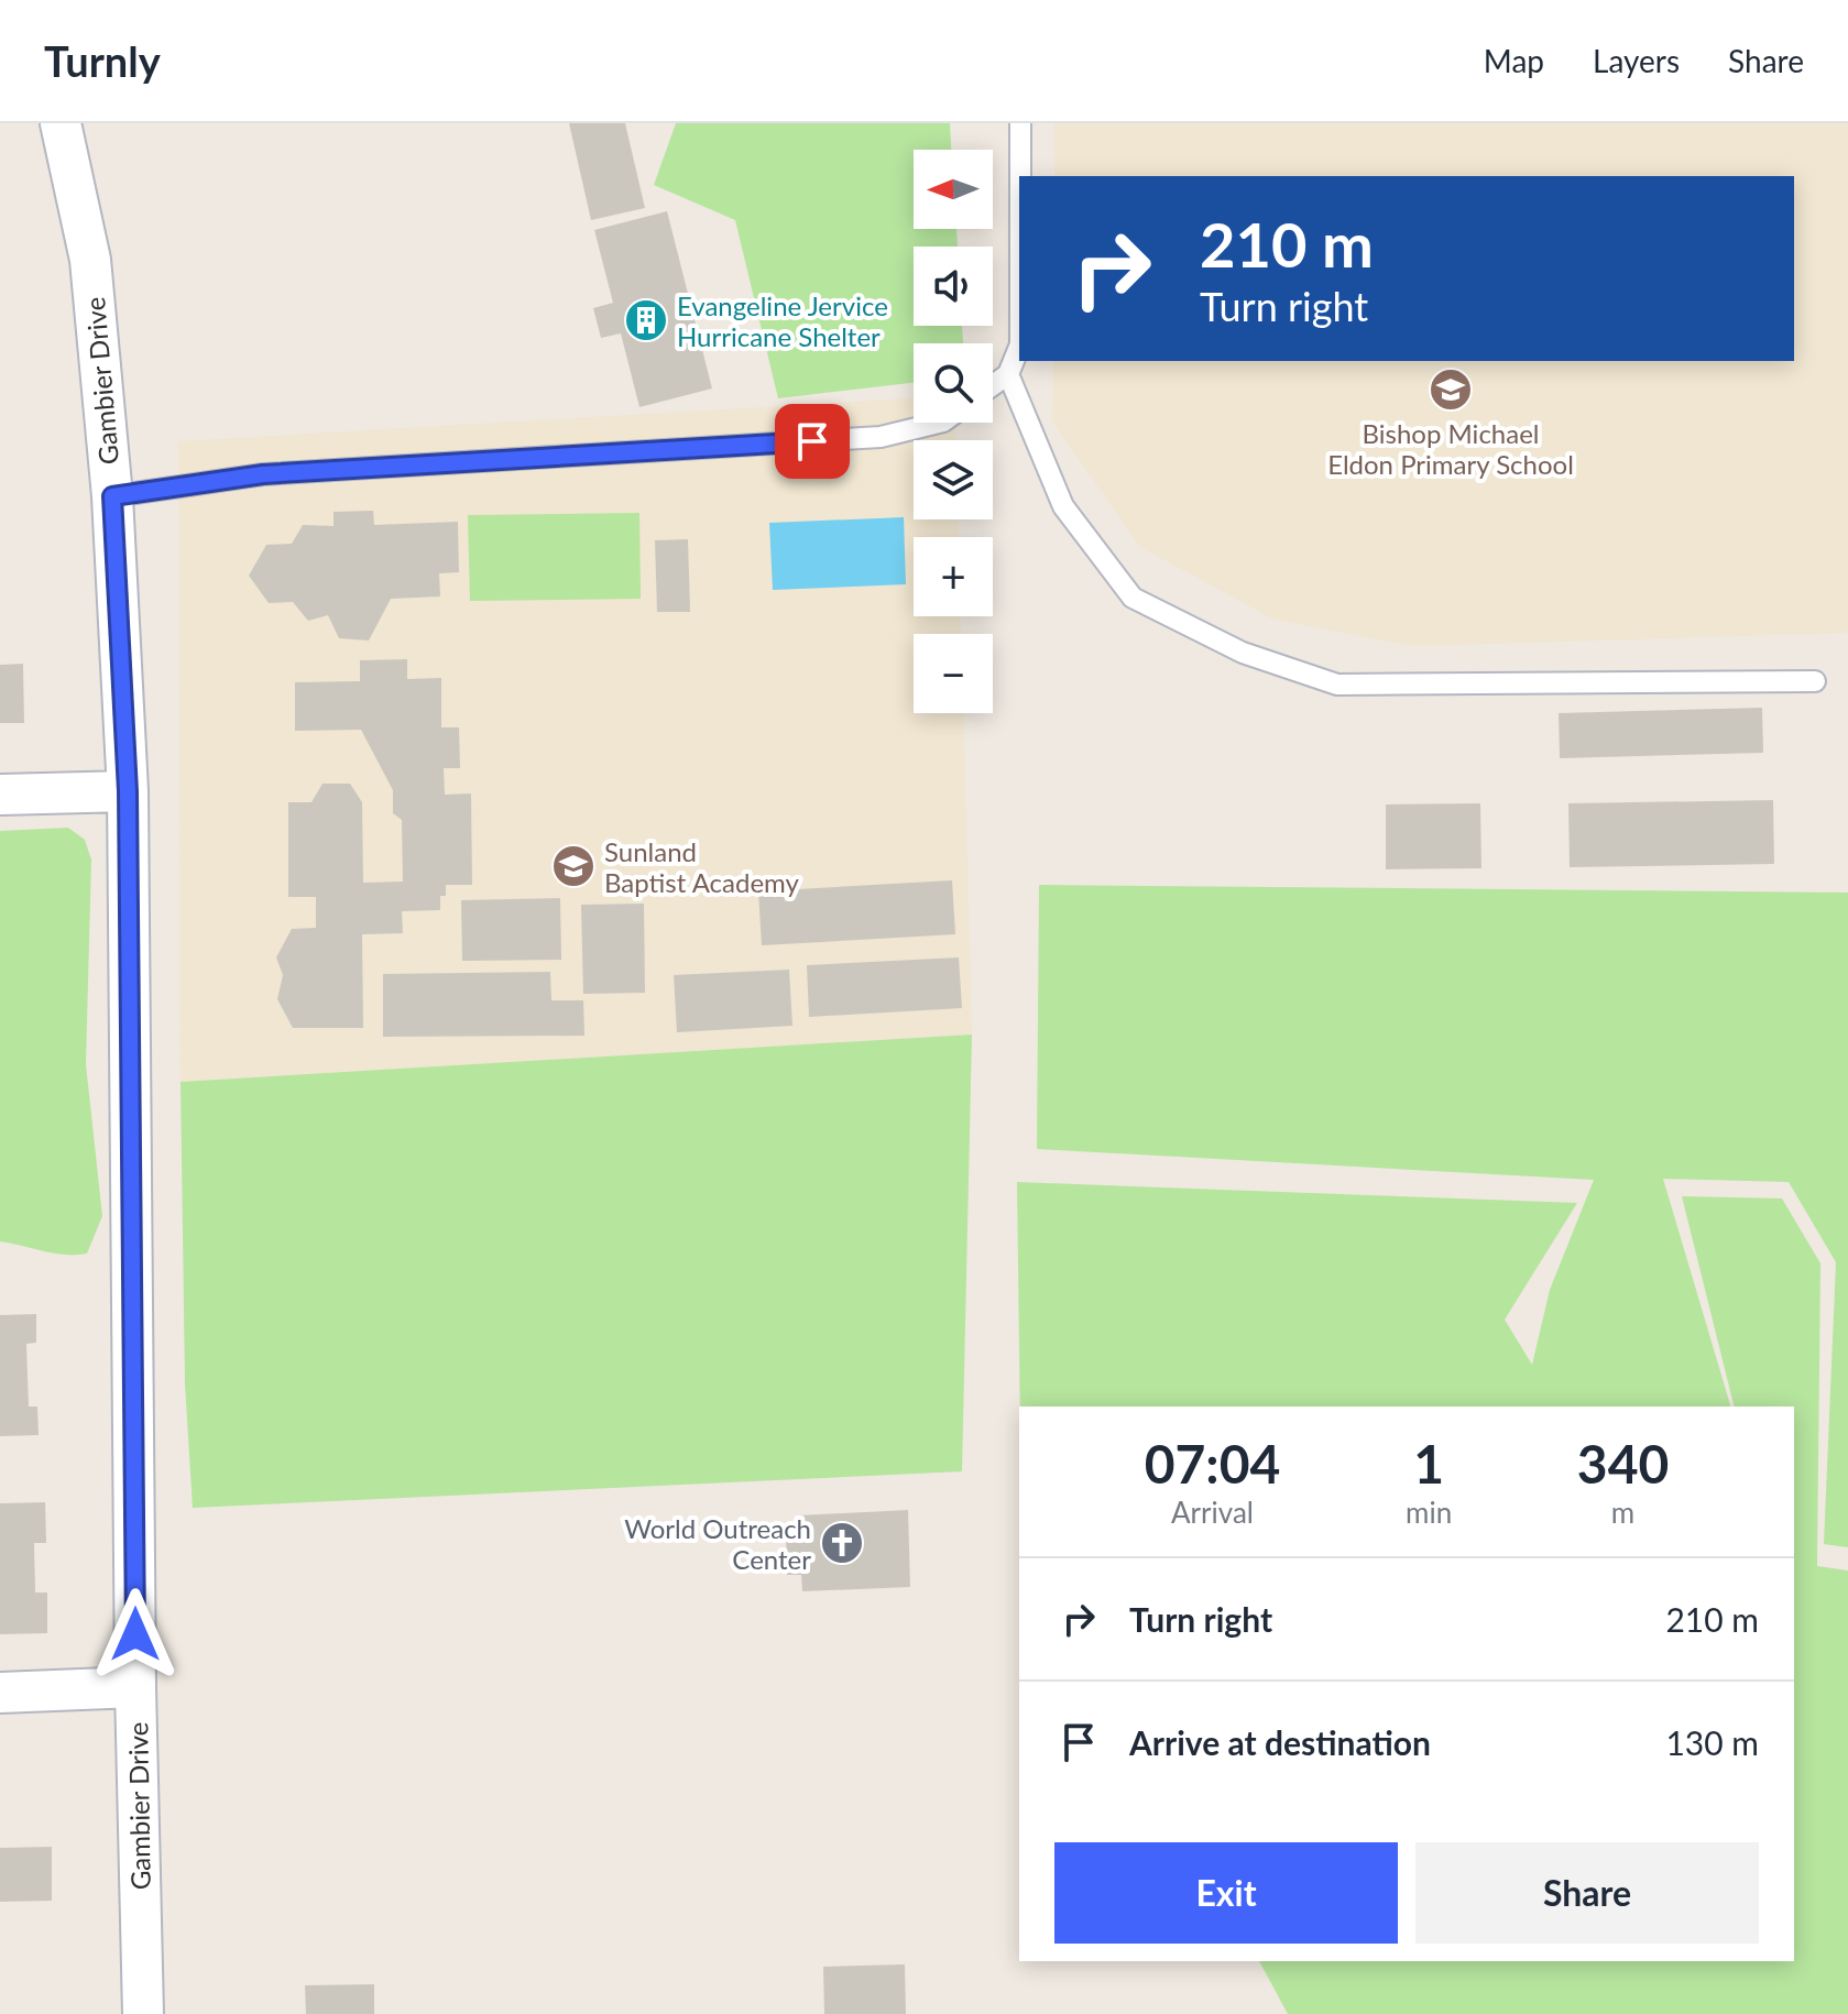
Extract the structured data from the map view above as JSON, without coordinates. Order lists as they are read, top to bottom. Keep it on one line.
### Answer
{"streets":{"street":["Gambier Drive"]},"places":{"building":["Evangeline Jervice Hurricane Shelter"],"school or university":["Bishop Michael Eldon Primary School","Sunland Baptist Academy"],"church":["World Outreach Center"]},"north":"left","page":{"header":"Turnly","nav":["Map","Layers","Share"],"map_buttons":["+","−"],"turn":["210 m","Turn right"],"eta":["07:04","Arrival","1","min","340","m"],"list":[{"name":"Turn right","value":"210 m"},{"name":"Arrive at destination","value":"130 m"}],"buttons":["Exit","Share"]}}
